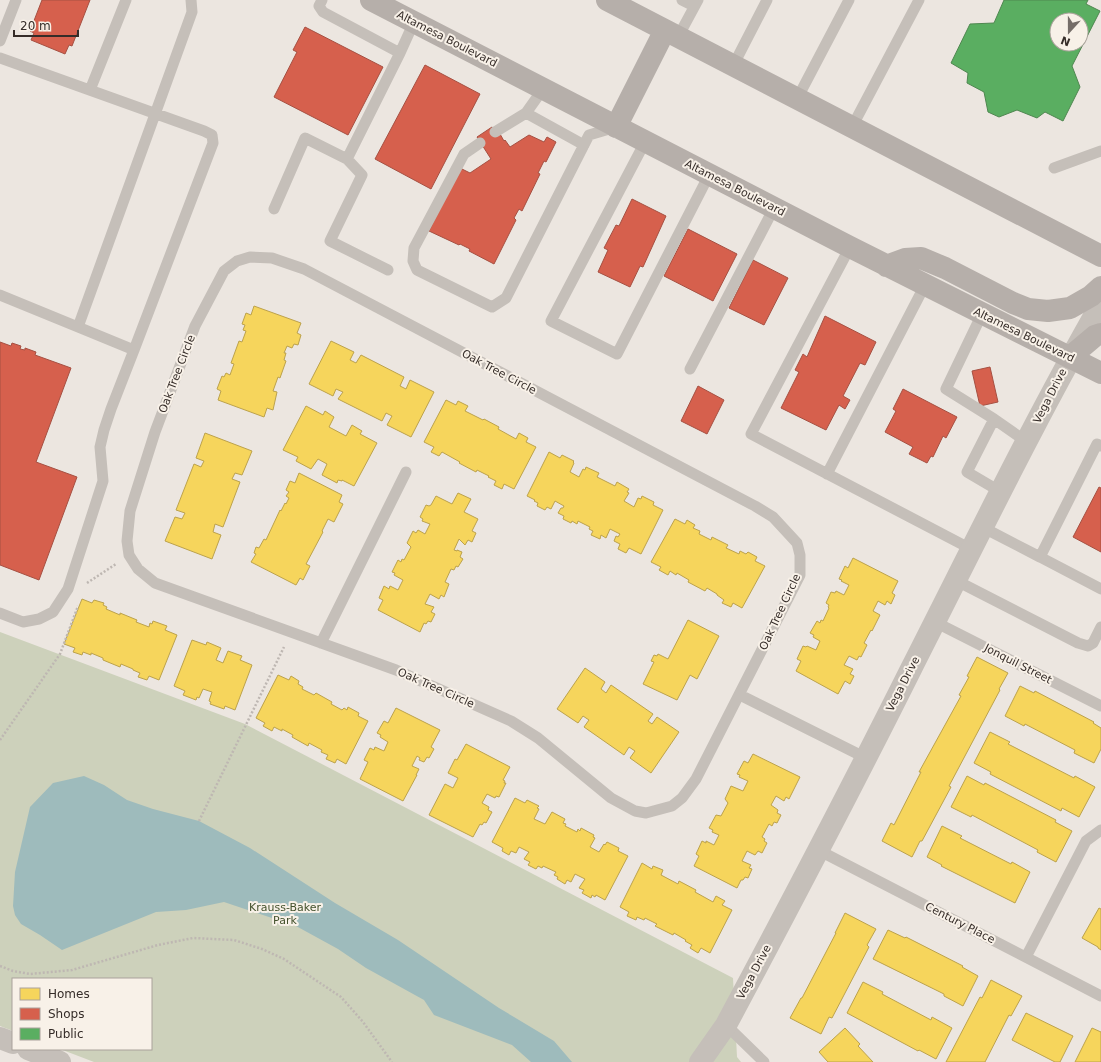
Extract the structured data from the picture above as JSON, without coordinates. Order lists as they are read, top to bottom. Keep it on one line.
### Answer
{"streets":{"main road":["Altamesa Boulevard"],"street":["Vega Drive"],"lane":["Oak Tree Circle","Jonquil Street","Century Place"]},"crossings":[["Altamesa Boulevard","Vega Drive"],["Vega Drive","Jonquil Street"],["Vega Drive","Century Place"]],"parks":["Krauss-Baker Park"],"legend":["Homes","Shops","Public"],"scale_bar":"20 m","north":"bottom"}
